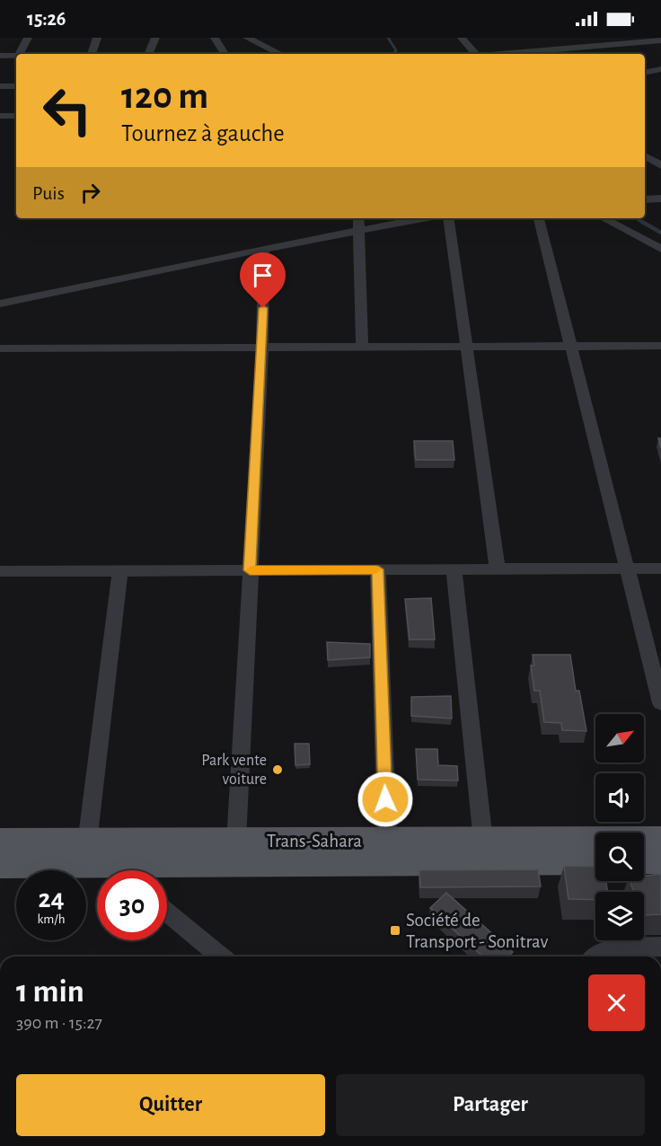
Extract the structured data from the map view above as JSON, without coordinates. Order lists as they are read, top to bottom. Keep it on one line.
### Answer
{"streets":{"main road":["Trans-Sahara"]},"places":{"other":["Park vente voiture"],"transit":["Société de Transport - Sonitrav"]},"north":"top right","page":{"status":"15:26","turn":["120 m","Tournez à gauche"],"then":"Puis","speed":"24 km/h","limit":"30","heading":["1 min","390 m · 15:27"],"buttons":["Quitter","Partager"]}}
